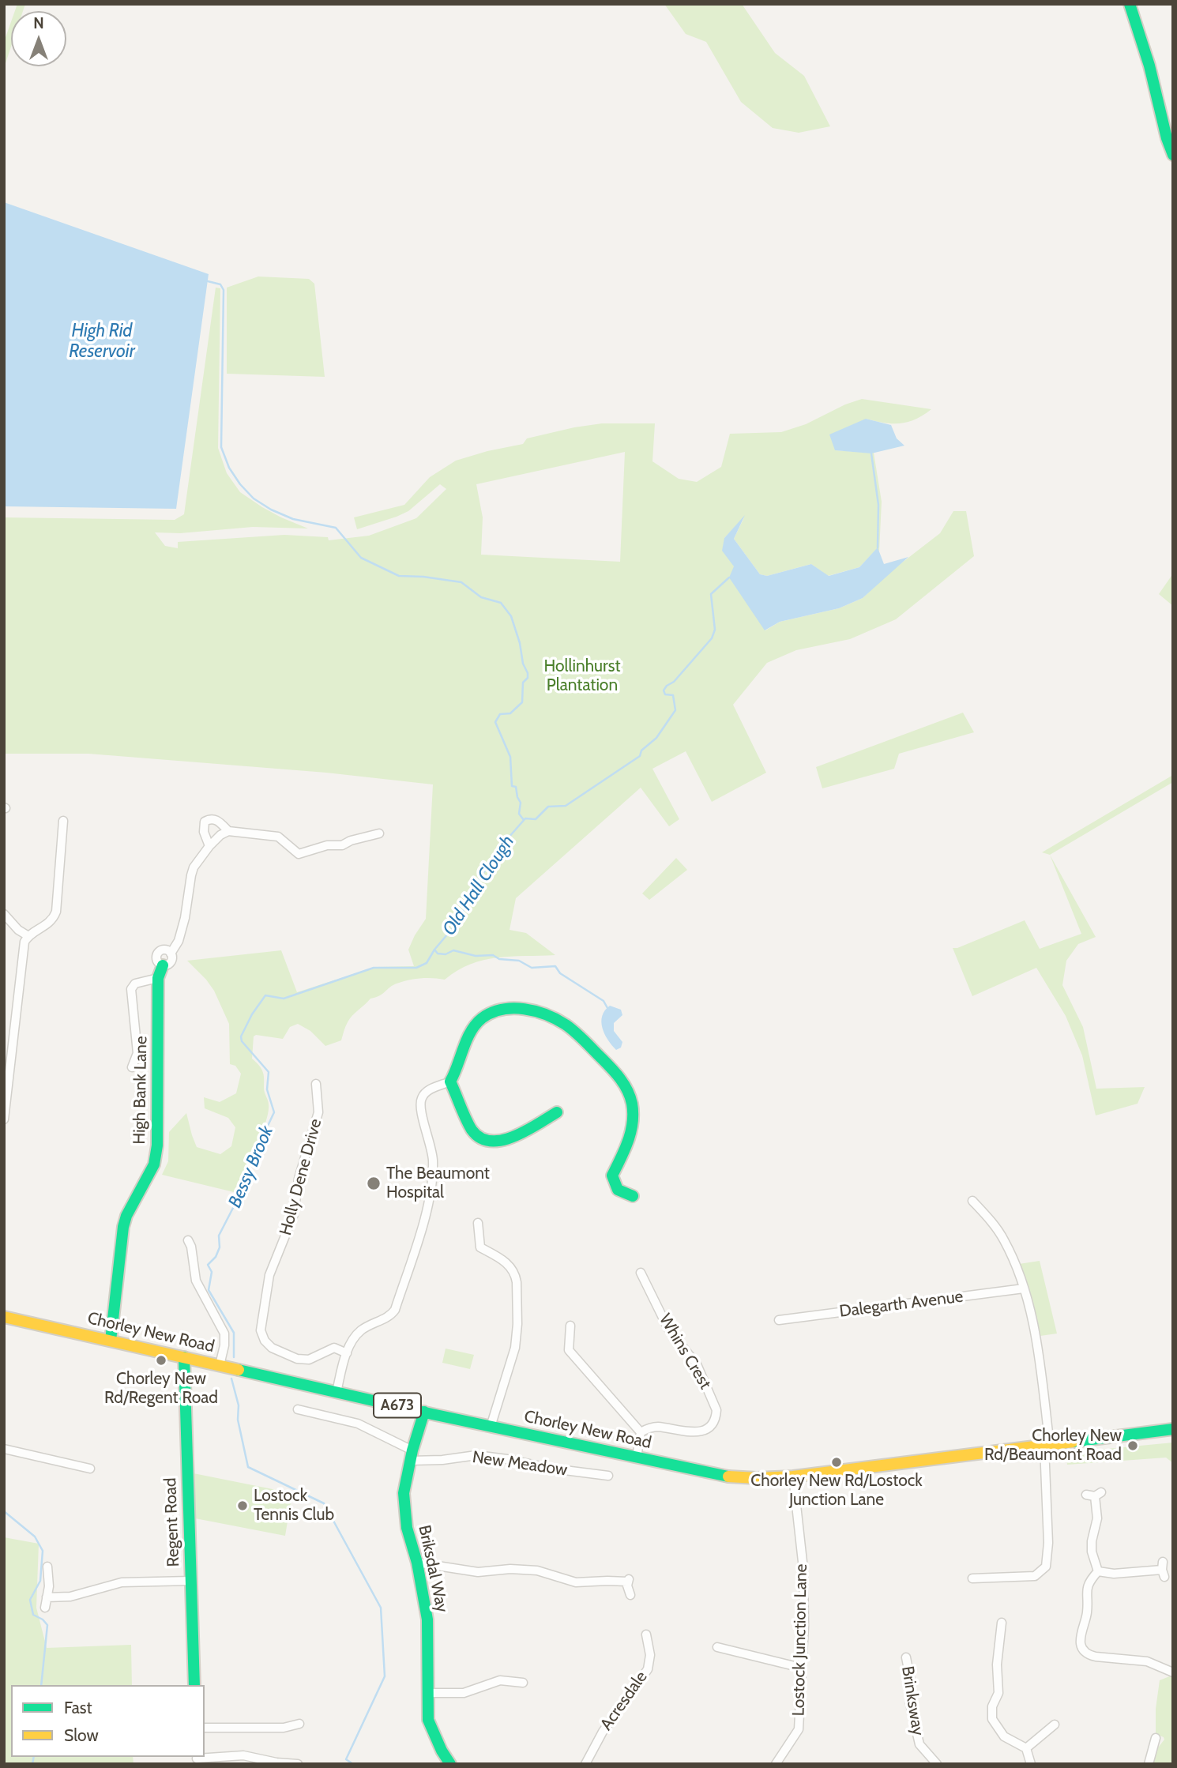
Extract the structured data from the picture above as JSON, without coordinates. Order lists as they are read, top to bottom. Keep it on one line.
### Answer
{"streets":{"main road":["High Bank Lane","Chorley New Road","A673","Regent Road","Briksdal Way"],"street":["Holly Dene Drive","Dalegarth Avenue","Whins Crest","New Meadow","Lostock Junction Lane","Acresdale","Brinksway"]},"crossings":[["High Bank Lane","Chorley New Road"],["Chorley New Road","Regent Road"],["Chorley New Road","Briksdal Way"],["Chorley New Road","Lostock Junction Lane"],["New Meadow","Briksdal Way"]],"water":["High Rid Reservoir","Old Hall Clough","Bessy Brook"],"parks":["Hollinhurst Plantation"],"places":["The Beaumont Hospital","Chorley New Rd/Regent Road","Chorley New Rd/Beaumont Road","Chorley New Rd/Lostock Junction Lane","Lostock Tennis Club"],"legend":["Fast","Slow"],"north":"top"}
